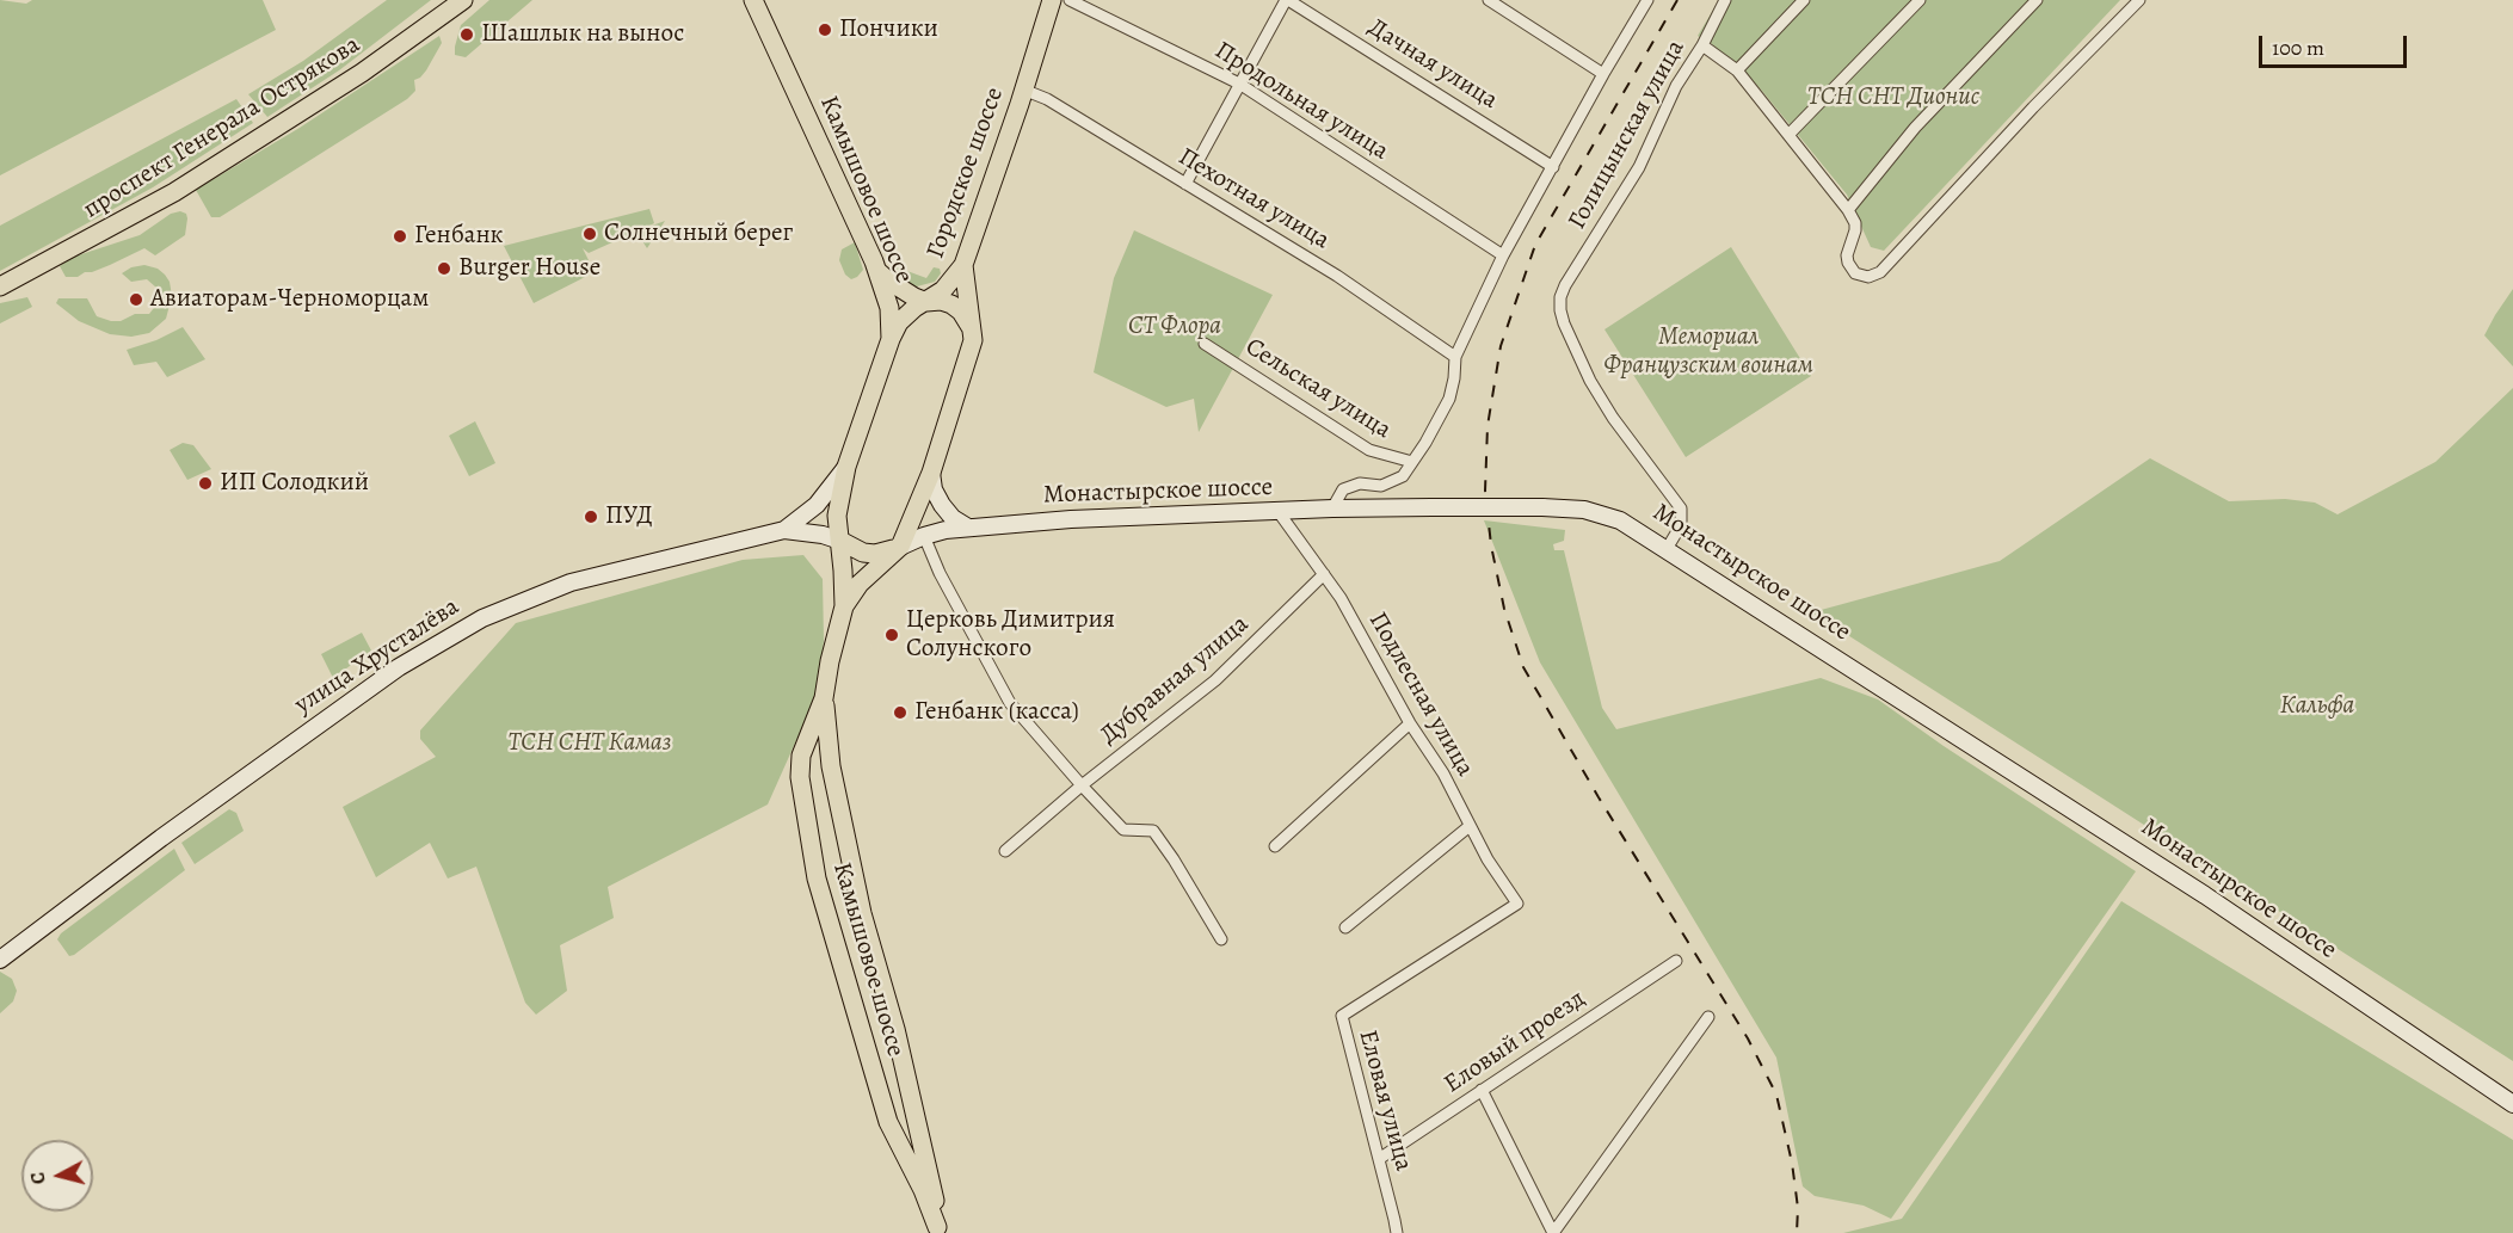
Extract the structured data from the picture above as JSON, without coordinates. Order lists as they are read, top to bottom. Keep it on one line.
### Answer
{"streets":{"main road":["проспект Генерала Острякова","Городское шоссе","Камышовое шоссе","Монастырское шоссе","улица Хрусталёва"],"street":["Дачная улица","Продольная улица","Голицынская улица","Пехотная улица","Сельская улица","Дубравная улица","Подлесная улица","Еловый проезд","Еловая улица"]},"crossings":[["Голицынская улица","Монастырское шоссе"],["Городское шоссе","Камышовое шоссе"],["Городское шоссе","Пехотная улица"],["Камышовое шоссе","Монастырское шоссе"],["Камышовое шоссе","улица Хрусталёва"],["Монастырское шоссе","улица Хрусталёва"],["Монастырское шоссе","Подлесная улица"],["Дубравная улица","Подлесная улица"],["Подлесная улица","Еловая улица"],["Еловый проезд","Еловая улица"]],"parks":["ТСН СНТ Дионис","СТ Флора","Мемориал Французским воинам","Кальфа","ТСН СНТ Камаз"],"places":["Пончики","Шашлык на вынос","Солнечный берег","Генбанк","Burger House","Авиаторам-Черноморцам","ИП Солодкий","ПУД","Церковь Димитрия Солунского","Генбанк (касса)"],"scale_bar":"100 m","north":"left"}
